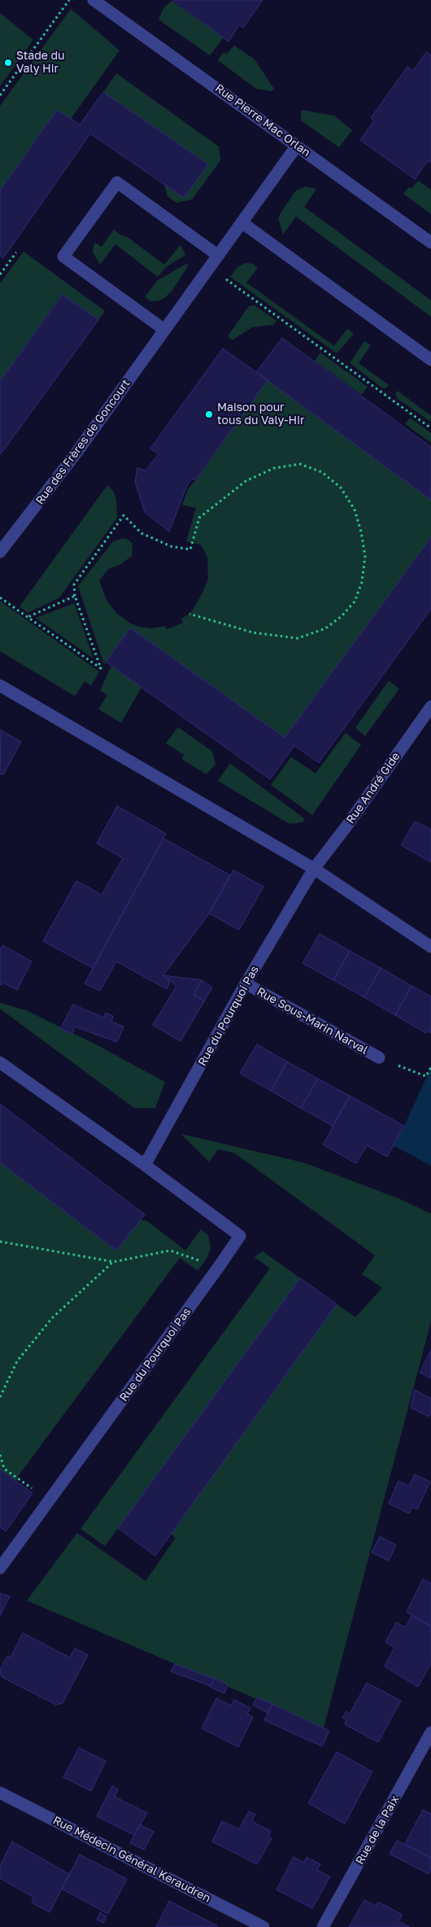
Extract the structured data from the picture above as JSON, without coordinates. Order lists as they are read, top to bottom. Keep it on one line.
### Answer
{"streets":{"street":["Rue Pierre Mac Orlan","Rue des Frères de Goncourt","Rue André Gide","Rue du Pourquoi Pas","Rue Sous-Marin Narval","Rue de la Paix","Rue Médecin Général Keraudren"]},"crossings":[["Rue Pierre Mac Orlan","Rue des Frères de Goncourt"],["Rue André Gide","Rue du Pourquoi Pas"],["Rue du Pourquoi Pas","Rue Sous-Marin Narval"]],"places":["Stade du Valy Hir","Maison pour tous du Valy-Hir"]}
